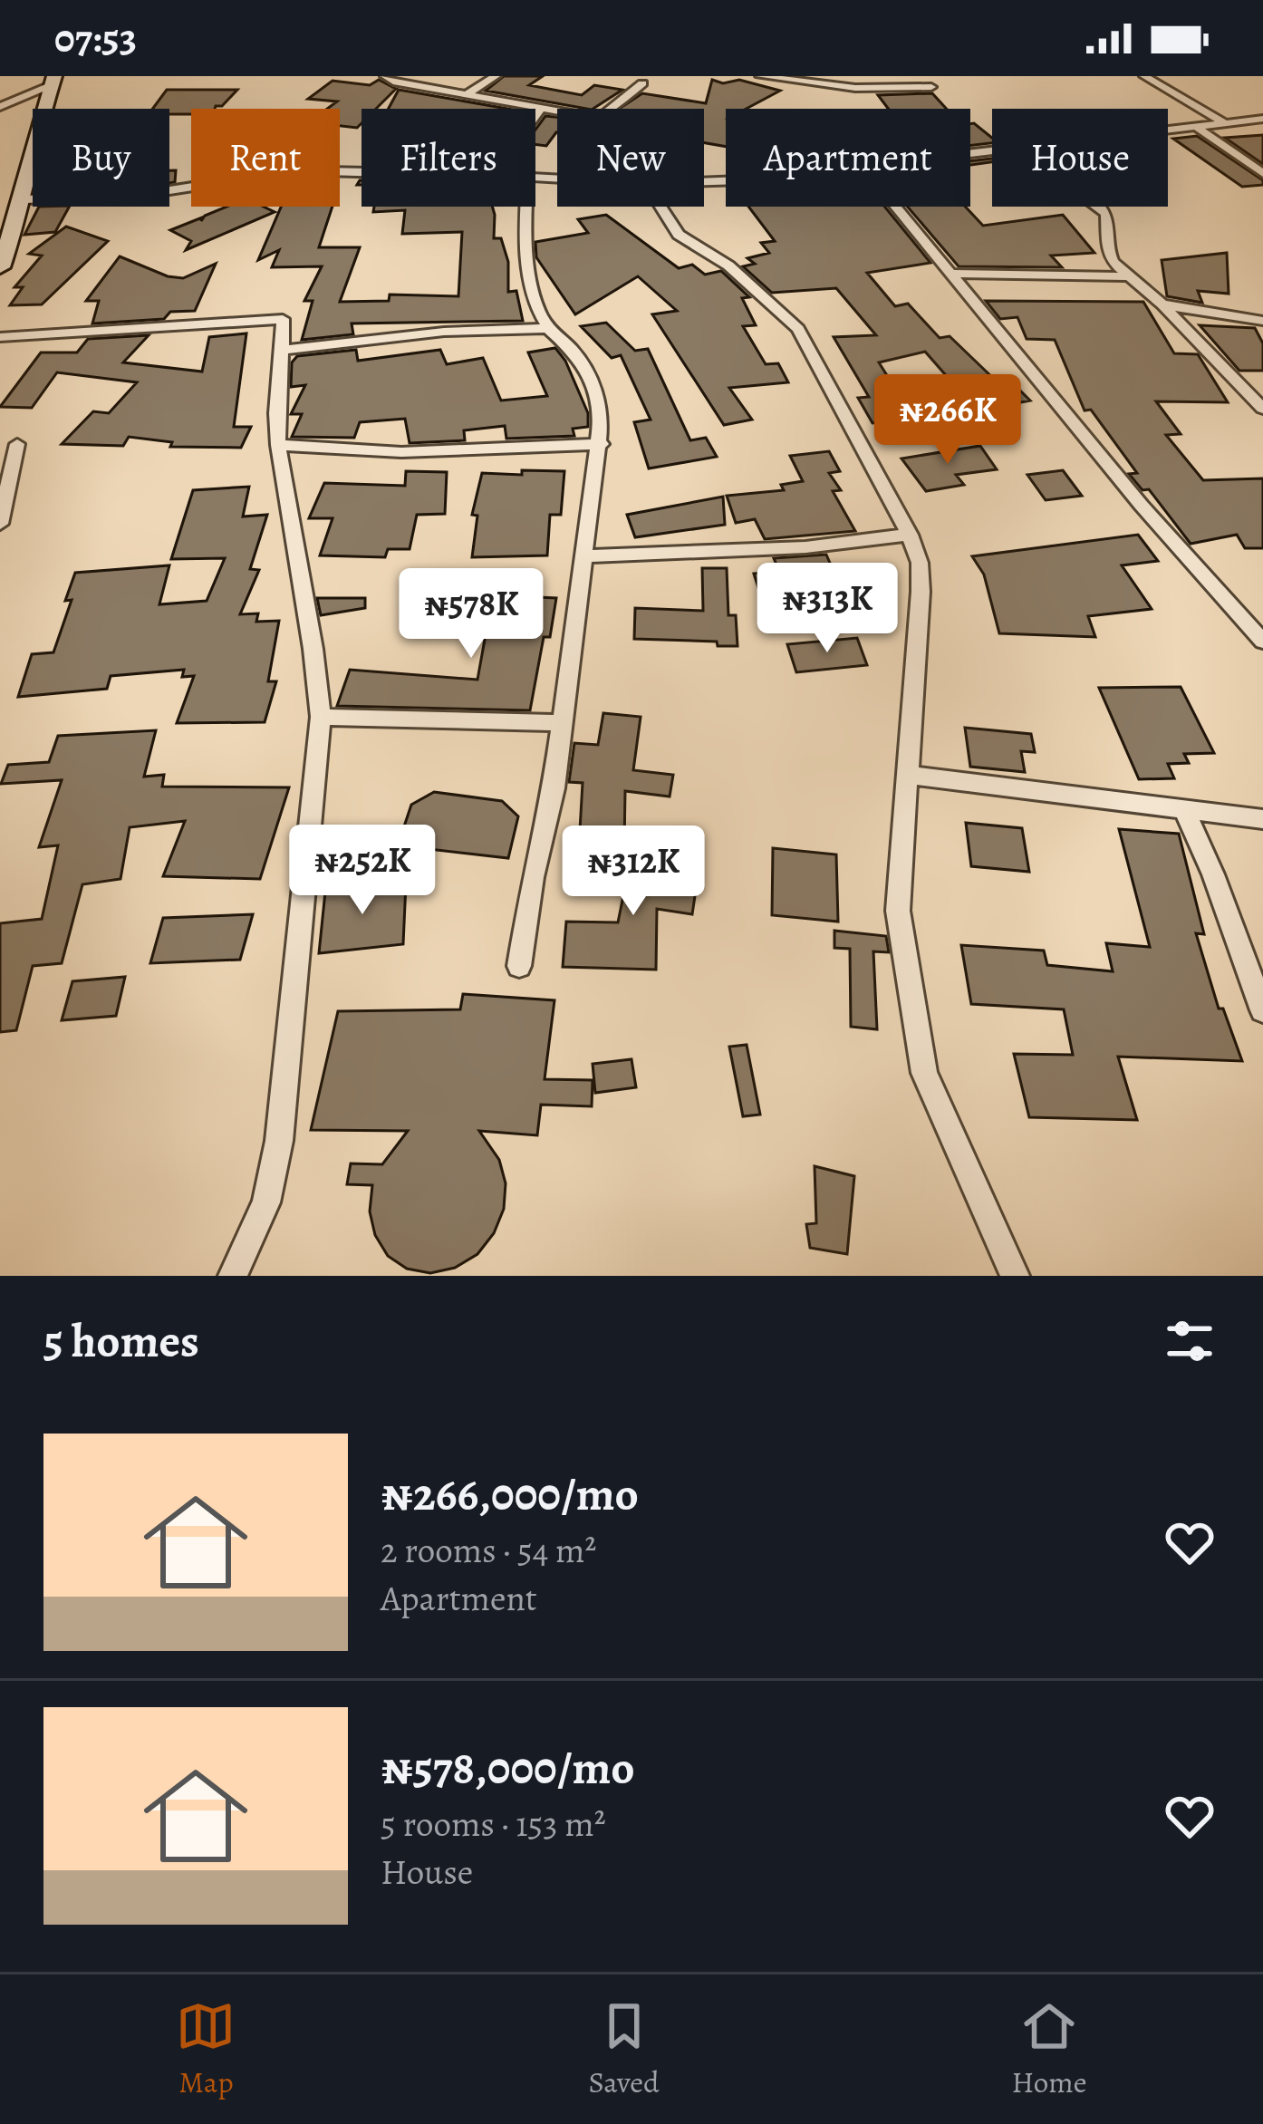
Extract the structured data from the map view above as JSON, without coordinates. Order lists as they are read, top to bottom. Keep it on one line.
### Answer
{"page":{"status":"07:53","chip":["Buy","Rent","Filters","New","Apartment","House"],"price":["₦266K","₦313K","₦578K","₦252K","₦312K"],"heading":"5 homes","list":[{"name":"₦266,000/mo","note":"2 rooms · 54 m² · Apartment"},{"name":"₦578,000/mo","note":"5 rooms · 153 m² · House"}],"tabs":["Map","Saved","Home"]}}
